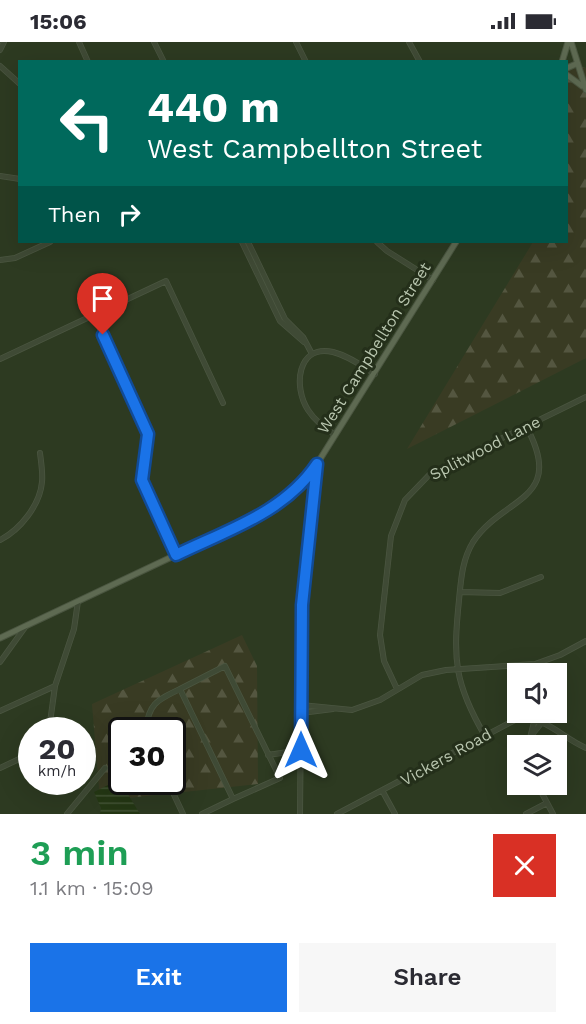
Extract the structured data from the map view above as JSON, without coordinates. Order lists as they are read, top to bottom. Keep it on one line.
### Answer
{"streets":{"main road":["West Campbellton Street"],"street":["Splitwood Lane","Vickers Road"]},"page":{"status":"15:06","turn":["440 m","West Campbellton Street"],"then":"Then","speed":"20 km/h","limit":"30","heading":["3 min","1.1 km · 15:09"],"buttons":["Exit","Share"]}}
